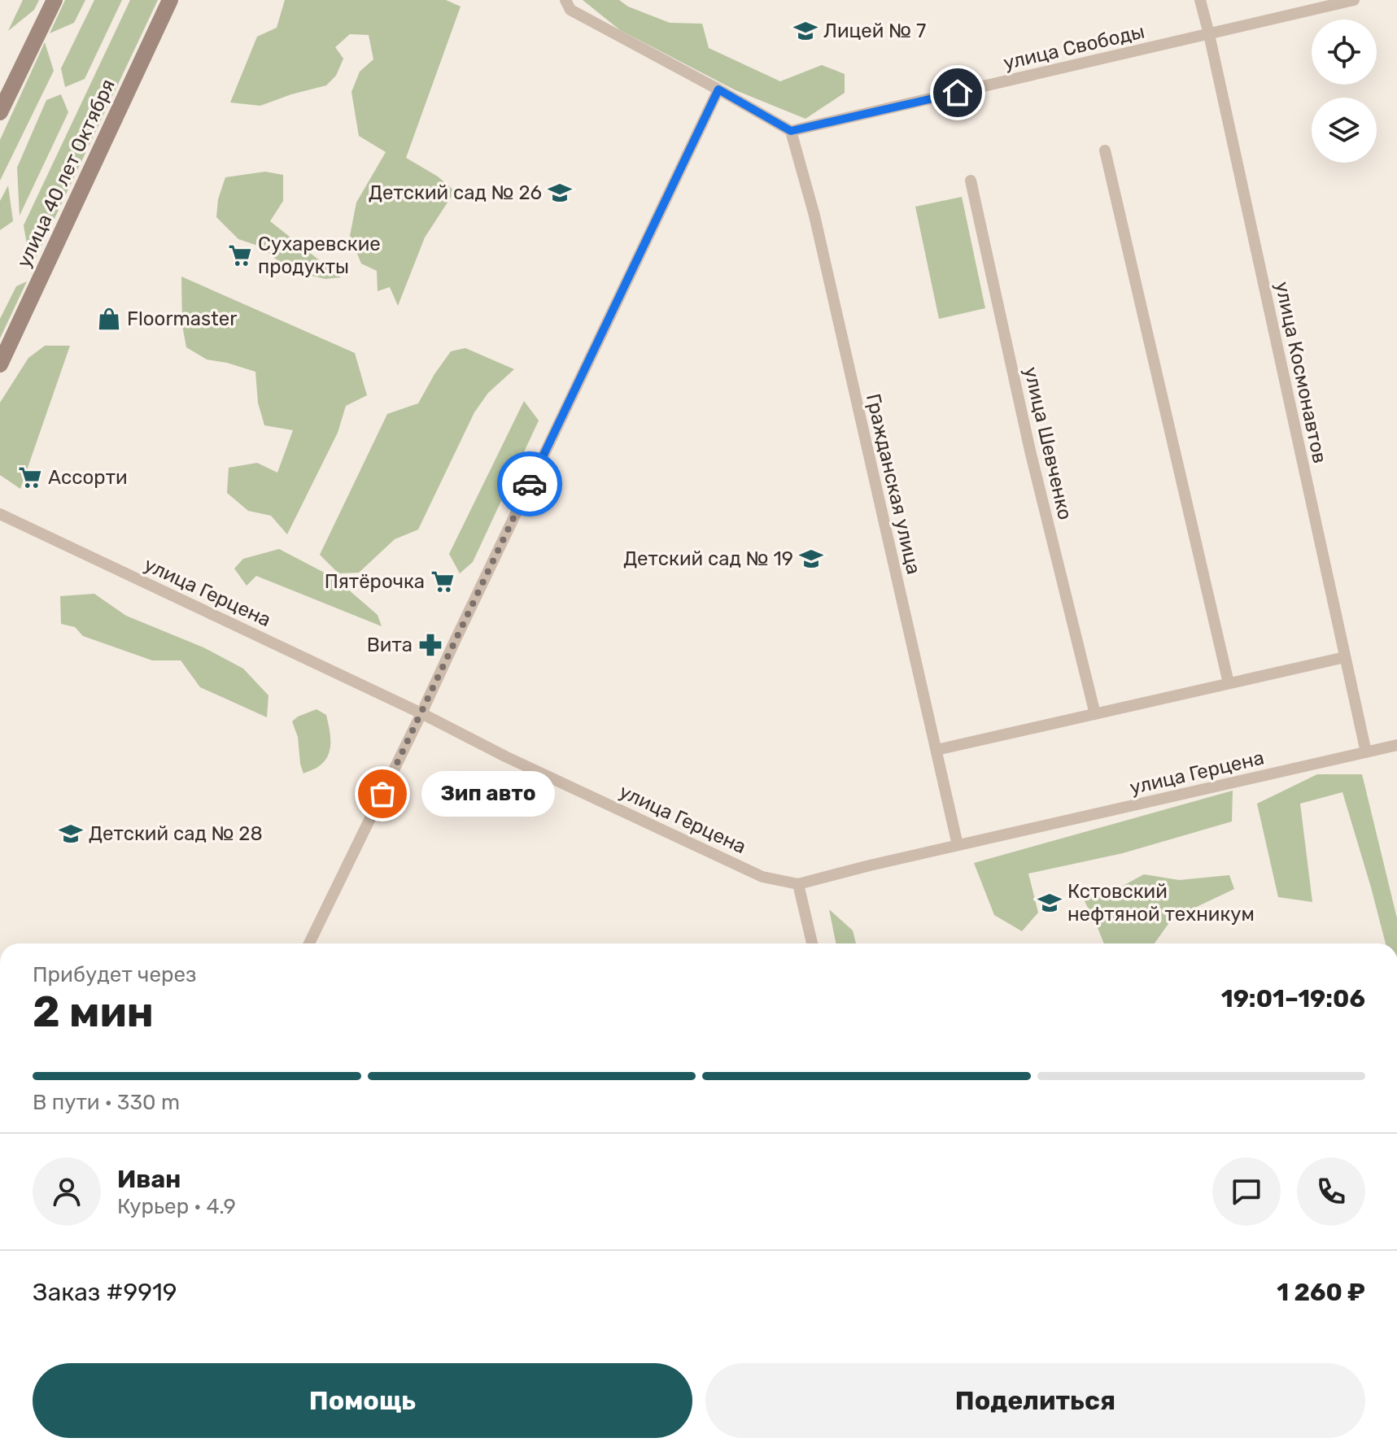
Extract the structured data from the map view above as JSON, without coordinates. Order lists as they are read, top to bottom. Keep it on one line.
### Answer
{"streets":{"street":["улица Свободы","улица 40 лет Октября","улица Космонавтов","улица Шевченко","Гражданская улица","улица Герцена"]},"crossings":[["улица Свободы","улица Космонавтов"],["улица Свободы","Гражданская улица"],["улица Космонавтов","улица Герцена"],["Гражданская улица","улица Герцена"]],"places":{"school or university":["Лицей № 7","Детский сад № 26","Детский сад № 19","Детский сад № 28","Кстовский нефтяной техникум"],"supermarket":["Сухаревские продукты","Ассорти","Пятёрочка"],"shop":["Floormaster"],"pharmacy":["Вита"],"other":["Зип авто"]},"page":{"bubble":"Зип авто","heading":["2 мин","Прибудет через","19:01–19:06"],"panel":["Иван","Курьер · 4.9","Заказ #9919","1 260 ₽"],"bar":"В пути · 330 m","buttons":["Помощь","Поделиться"]}}
